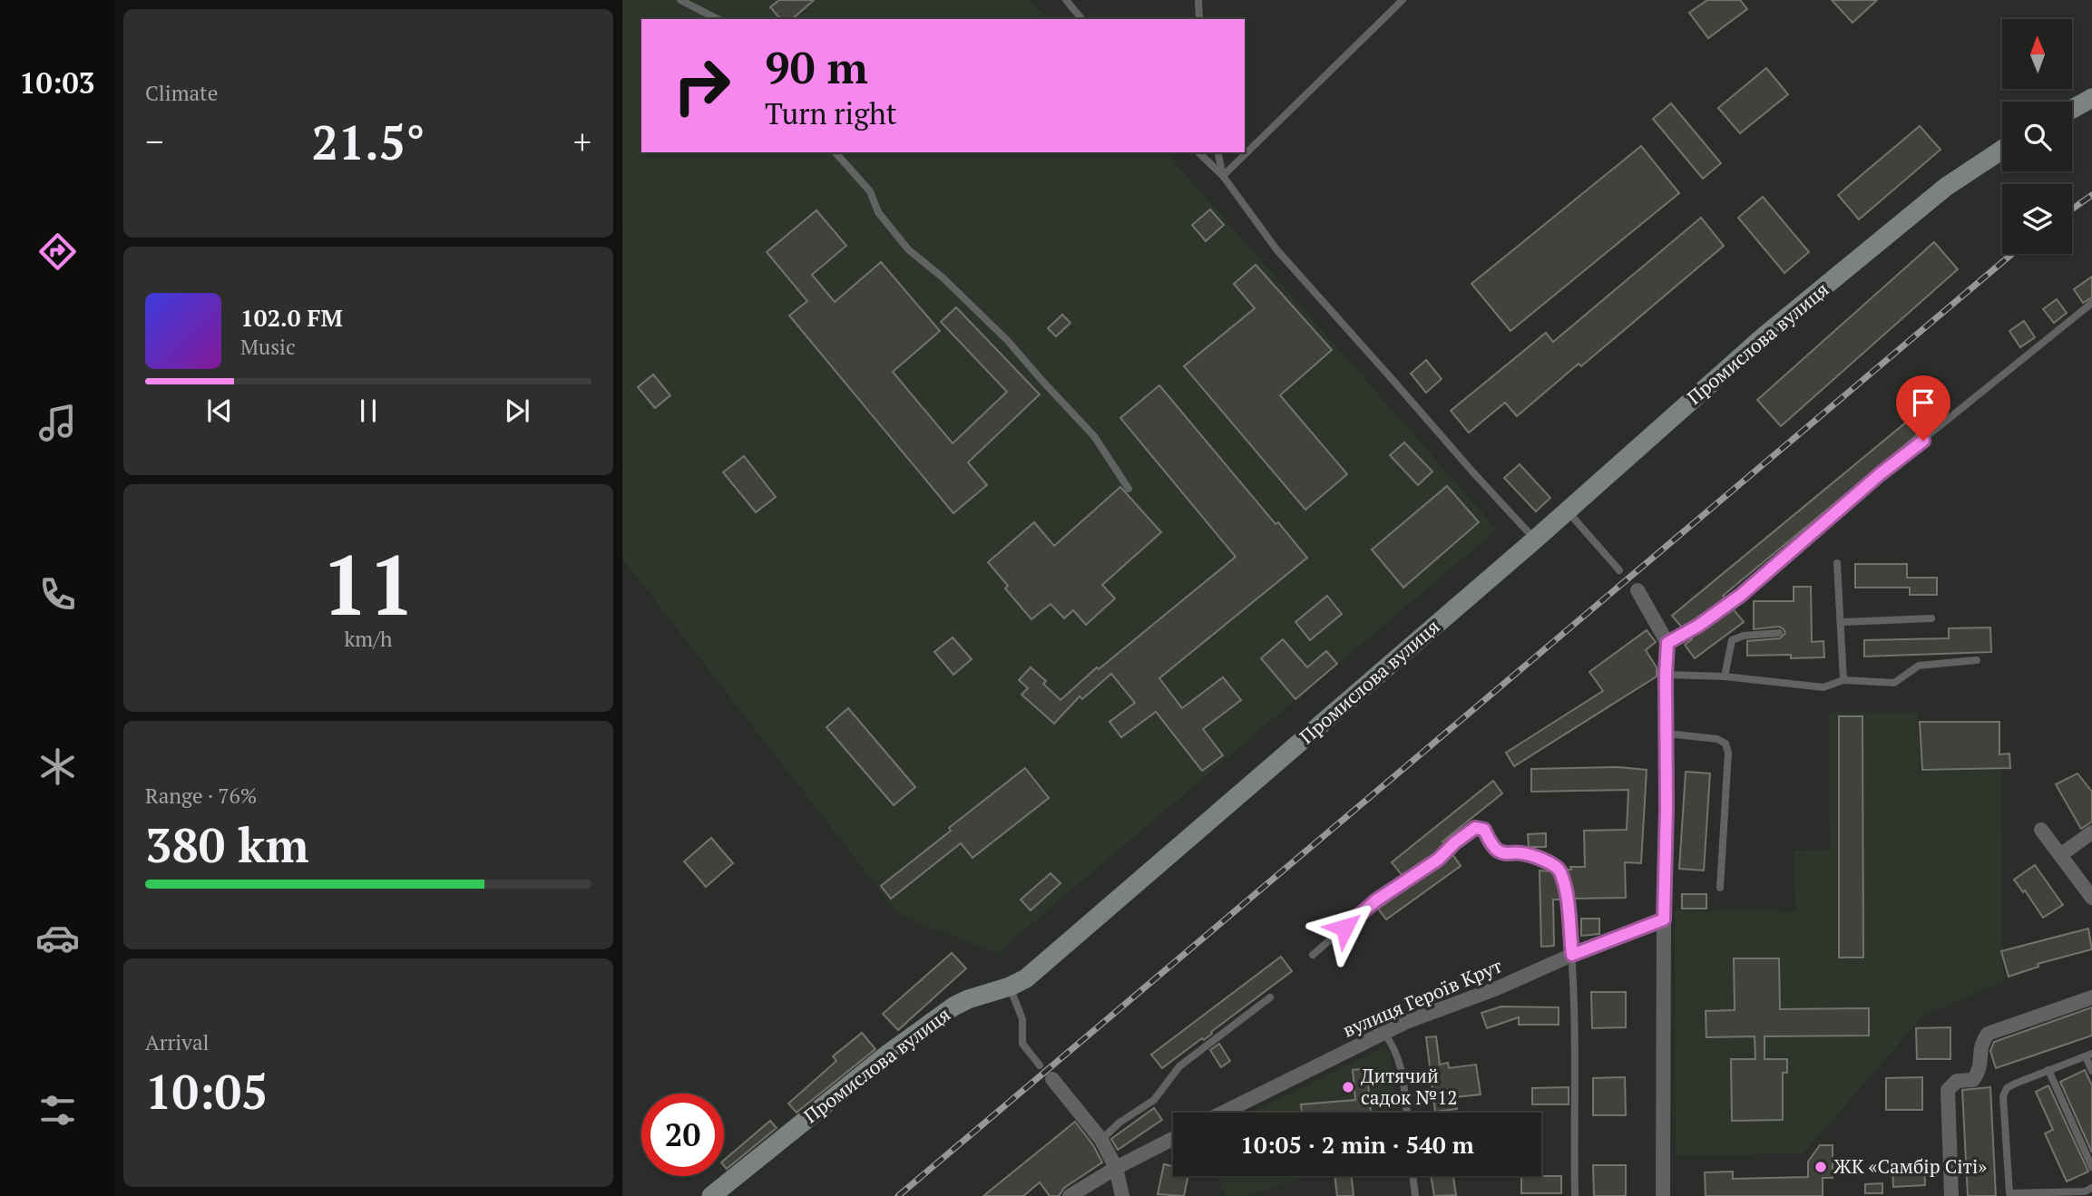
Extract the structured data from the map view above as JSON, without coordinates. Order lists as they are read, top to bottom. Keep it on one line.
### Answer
{"streets":{"street":["Промислова вулиця","вулиця Героїв Крут"]},"places":["Дитячий садок №12","ЖК «Самбір Сіті»"],"north":"top","page":{"tabs":"10:03","tile":["Climate",["11","km/h"],["Range · 76%","380 km"],["Arrival","10:05"]],"turn":["90 m","Turn right"],"heat":["−","21.5°","+"],"song":["102.0 FM","Music"],"limit":"20","trip":"10:05 · 2 min · 540 m"}}
